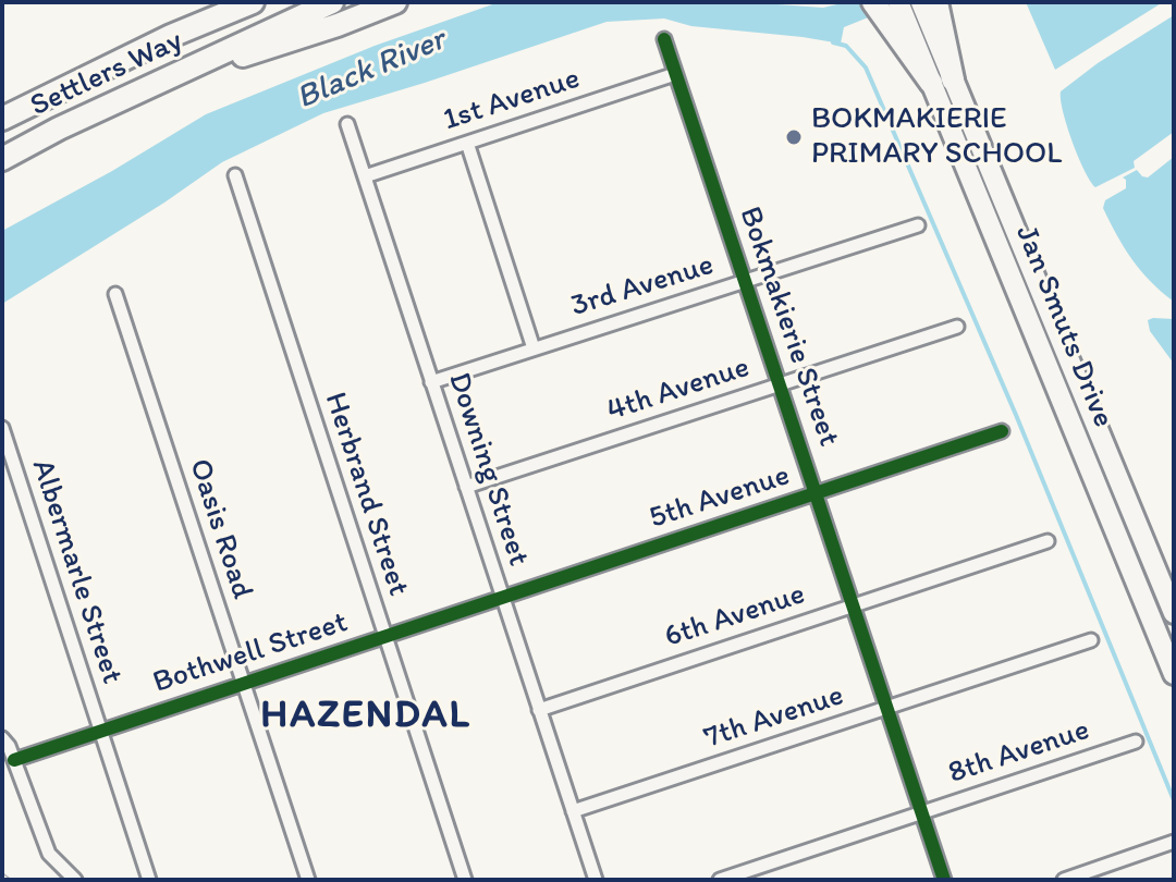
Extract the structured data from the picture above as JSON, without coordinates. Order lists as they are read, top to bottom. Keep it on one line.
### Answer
{"streets":{"highway":["Settlers Way"],"main road":["Jan Smuts Drive"],"street":["1st Avenue","3rd Avenue","Bokmakierie Street","4th Avenue","Downing Street","Herbrand Street","5th Avenue","Oasis Road","Albermarle Street","6th Avenue","Bothwell Street","7th Avenue","8th Avenue"]},"crossings":[["1st Avenue","Bokmakierie Street"],["1st Avenue","Downing Street"],["3rd Avenue","Bokmakierie Street"],["3rd Avenue","Downing Street"],["Bokmakierie Street","4th Avenue"],["Bokmakierie Street","5th Avenue"],["Bokmakierie Street","6th Avenue"],["Bokmakierie Street","7th Avenue"],["Bokmakierie Street","8th Avenue"],["4th Avenue","Downing Street"],["Downing Street","5th Avenue"],["Downing Street","6th Avenue"],["Downing Street","Bothwell Street"],["Downing Street","7th Avenue"],["Herbrand Street","Bothwell Street"],["5th Avenue","Bothwell Street"],["Oasis Road","Bothwell Street"],["Albermarle Street","Bothwell Street"]],"districts":["HAZENDAL"],"water":["Black River"],"places":["BOKMAKIERIE PRIMARY SCHOOL"]}
